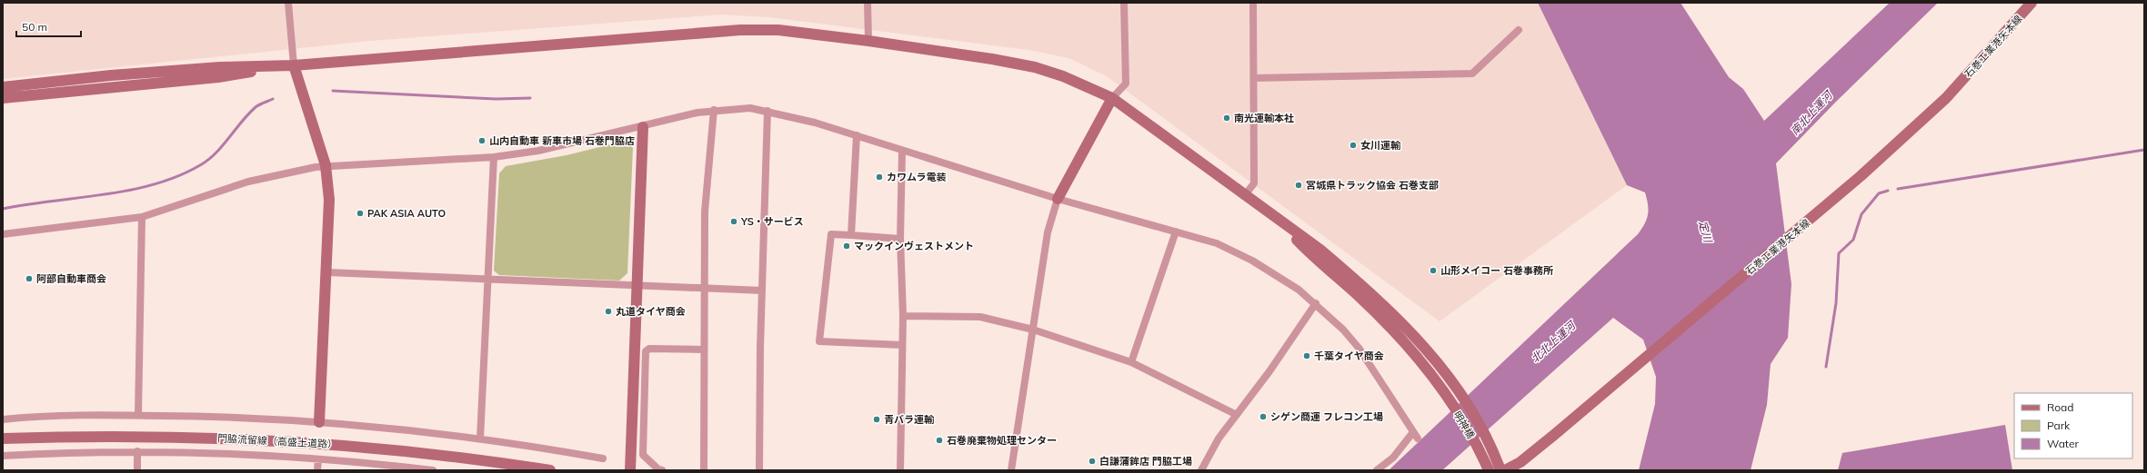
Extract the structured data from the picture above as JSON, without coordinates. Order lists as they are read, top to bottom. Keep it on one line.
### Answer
{"streets":{"street":["石巻工業港矢本線","明神橋","門脇流留線（高盛土道路）"]},"water":["南北上運河","定川","北北上運河"],"places":["南光運輸本社","山内自動車 新車市場 石巻門脇店","女川運輸","カワムラ電装","宮城県トラック協会 石巻支部","PAK ASIA AUTO","YS・サービス","マックインヴェストメント","山形メイコー 石巻事務所","阿部自動車商会","丸道タイヤ商会","千葉タイヤ商会","シゲン商運 フレコン工場","青バラ運輸","石巻廃棄物処理センター","白謙蒲鉾店 門脇工場"],"legend":["Road","Park","Water"],"scale_bar":"50 m"}
